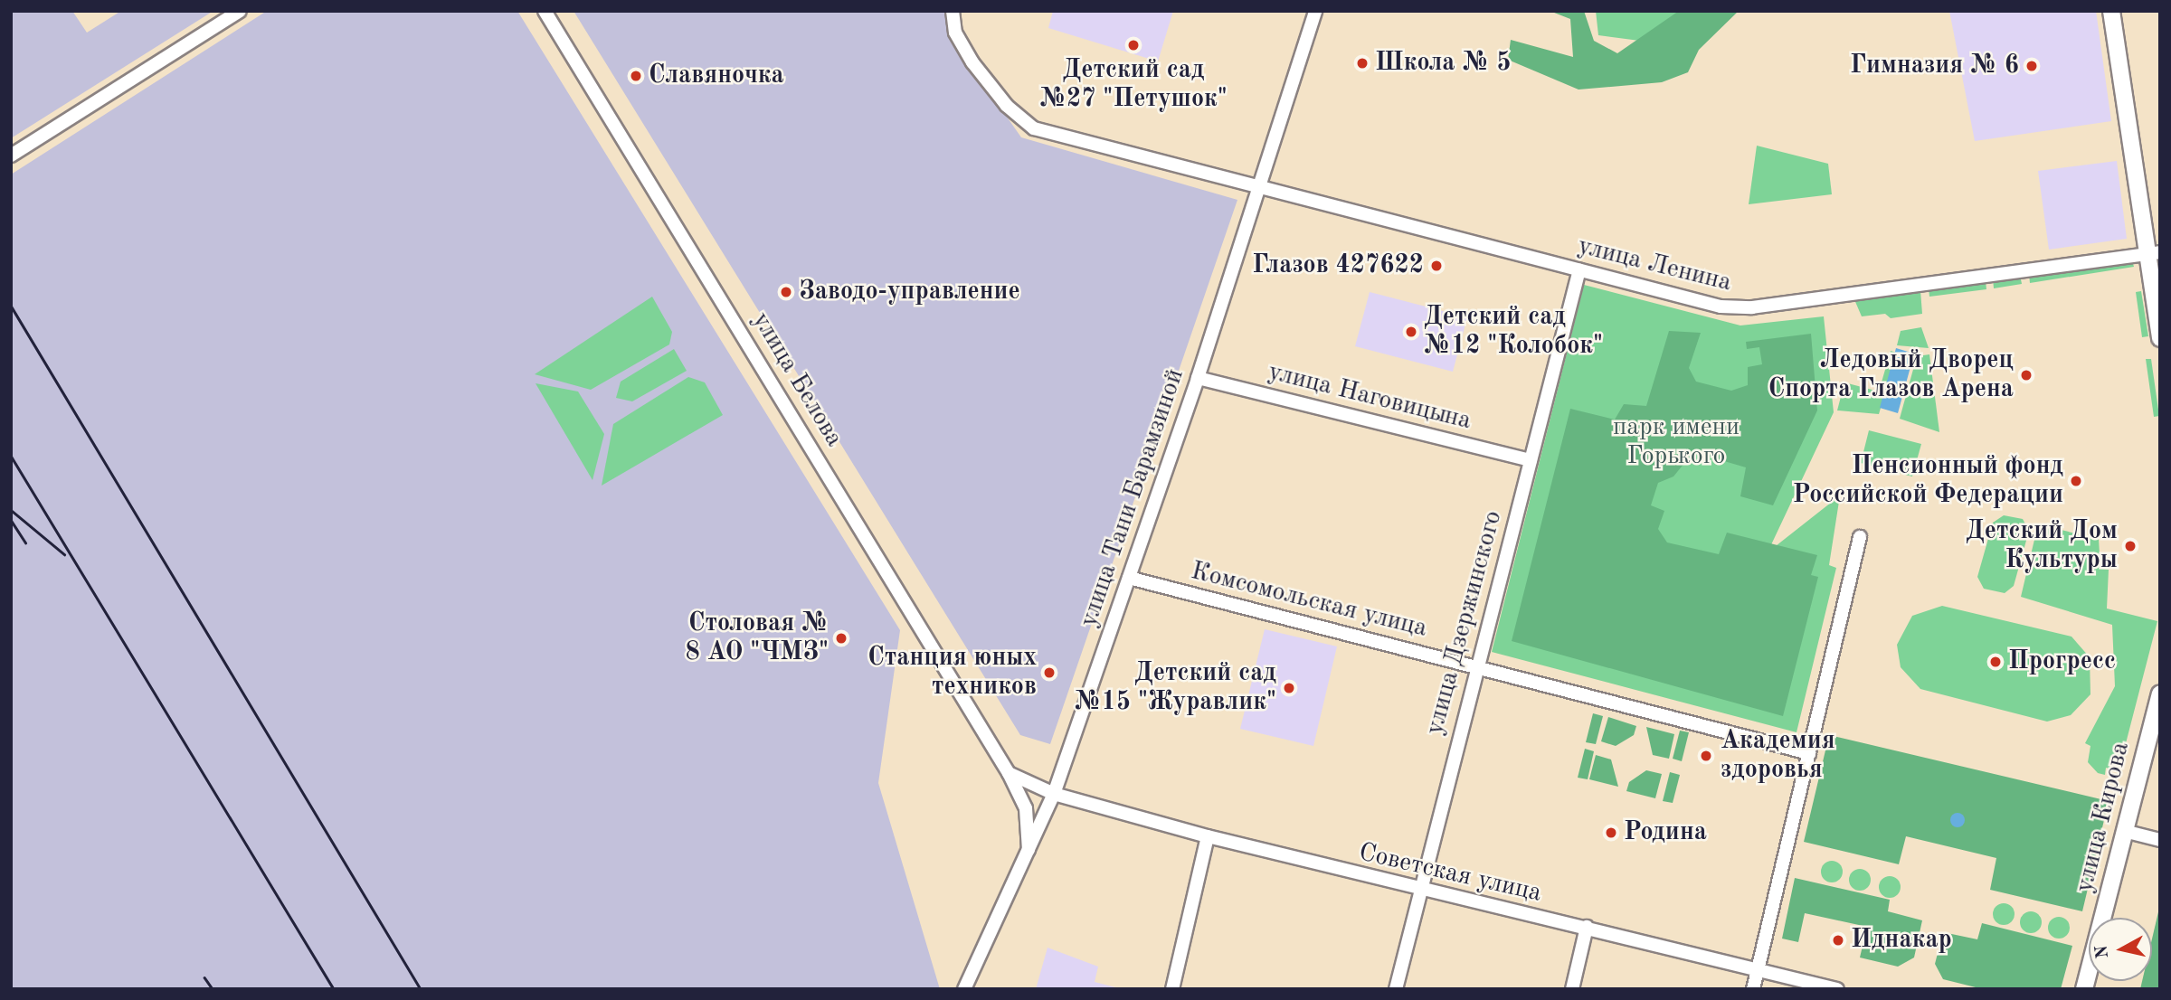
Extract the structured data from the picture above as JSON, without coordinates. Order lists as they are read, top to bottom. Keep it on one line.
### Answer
{"streets":{"main road":["улица Кирова"],"street":["улица Ленина","улица Белова","улица Наговицына","улица Тани Барамзиной","Комсомольская улица","улица Дзержинского","Советская улица"]},"crossings":[["улица Ленина","улица Тани Барамзиной"],["улица Ленина","улица Дзержинского"],["улица Белова","улица Тани Барамзиной"],["улица Наговицына","улица Тани Барамзиной"],["улица Наговицына","улица Дзержинского"],["улица Тани Барамзиной","Комсомольская улица"],["улица Тани Барамзиной","Советская улица"],["Комсомольская улица","улица Дзержинского"],["улица Дзержинского","Советская улица"]],"parks":["парк имени Горького"],"places":["Детский сад №27 \"Петушок\"","Школа № 5","Гимназия № 6","Славяночка","Глазов 427622","Заводо-управление","Детский сад №12 \"Колобок\"","Ледовый Дворец Спорта Глазов Арена","Пенсионный фонд Российской Федерации","Детский Дом Культуры","Столовая № 8 АО \"ЧМЗ\"","Прогресс","Станция юных техников","Детский сад №15 \"Журавлик\"","Академия здоровья","Родина","Иднакар"],"north":"left"}
